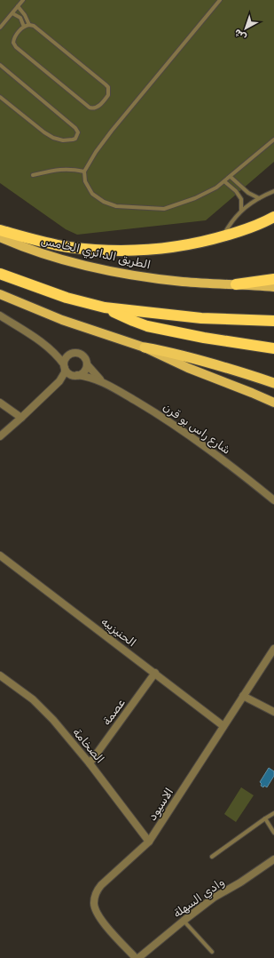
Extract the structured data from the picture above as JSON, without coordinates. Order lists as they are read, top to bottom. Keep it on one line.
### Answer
{"streets":{"main road":["الطريق الدائري الخامس"],"street":["شارع راس بو قرن","الحنيزيبه","عصمة","الصخامة","الاسيود","وادي السهلة"]},"crossings":[["الحنيزيبه","عصمة"],["الحنيزيبه","الاسيود"],["عصمة","الصخامة"],["الصخامة","الاسيود"]],"north":"bottom left"}
